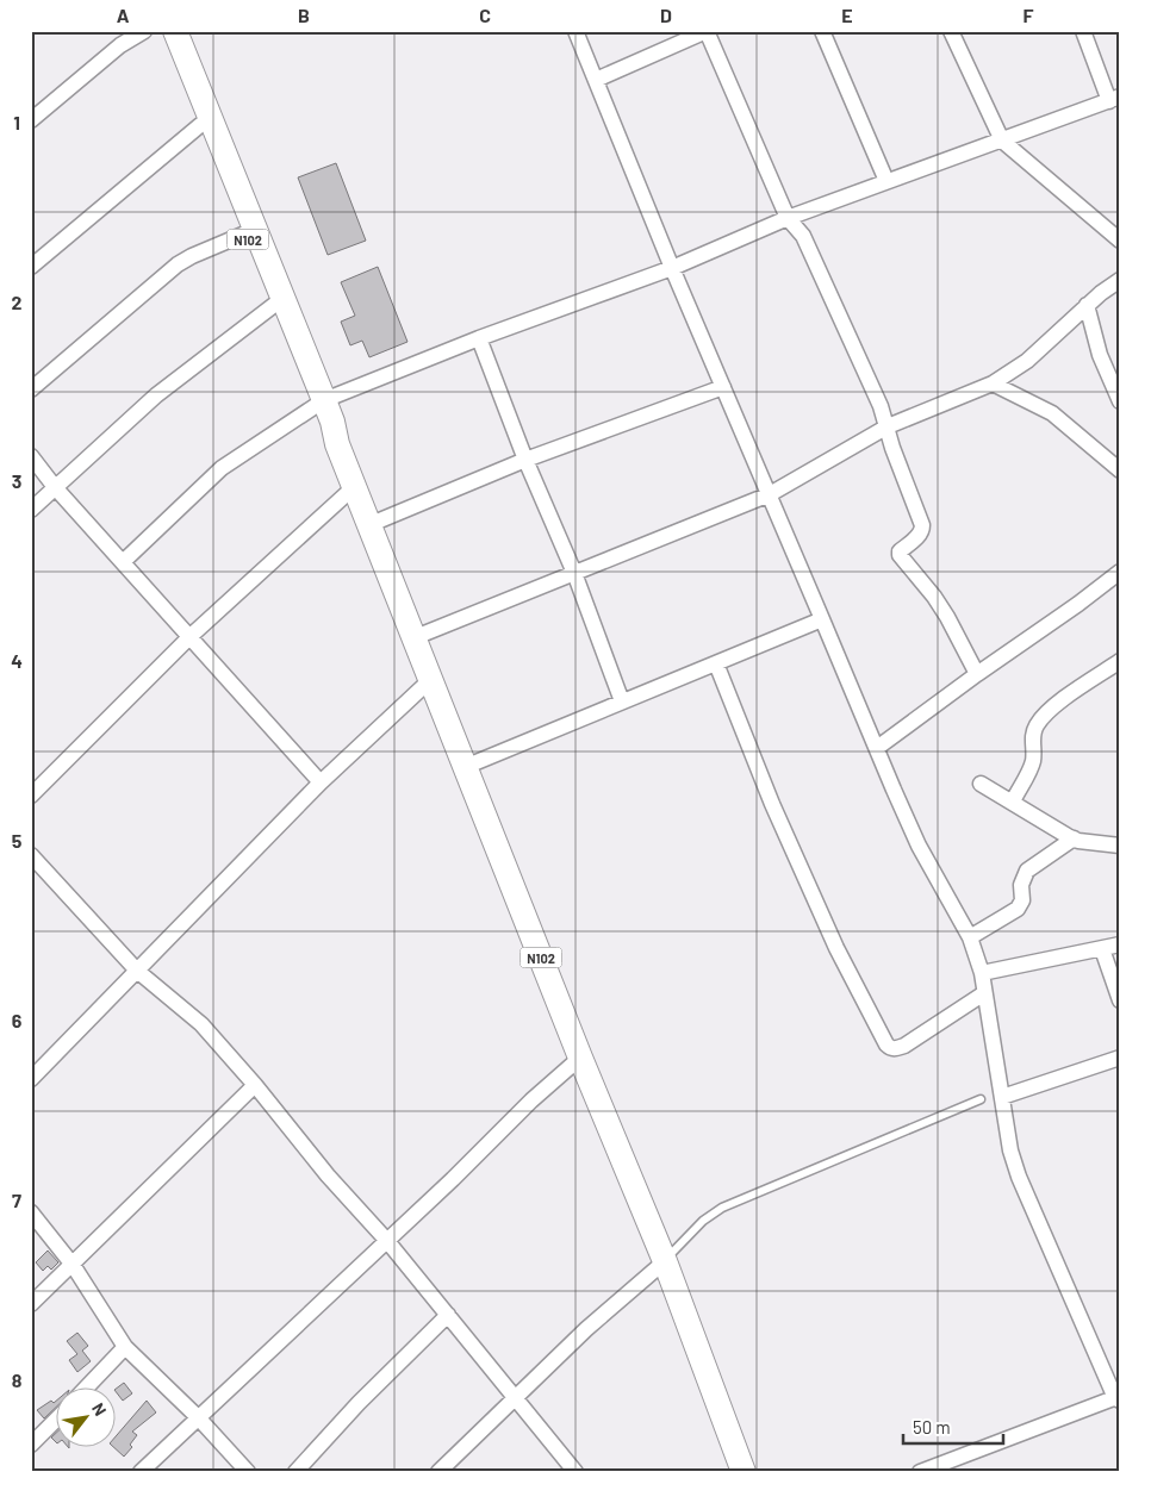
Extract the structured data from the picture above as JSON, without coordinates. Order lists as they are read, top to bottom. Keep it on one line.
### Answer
{"streets":{"main road":["N102"]},"scale_bar":"50 m","north":"top right","grid":{"columns":["A","B","C","D","E","F"],"rows":["1","2","3","4","5","6","7","8"]}}
